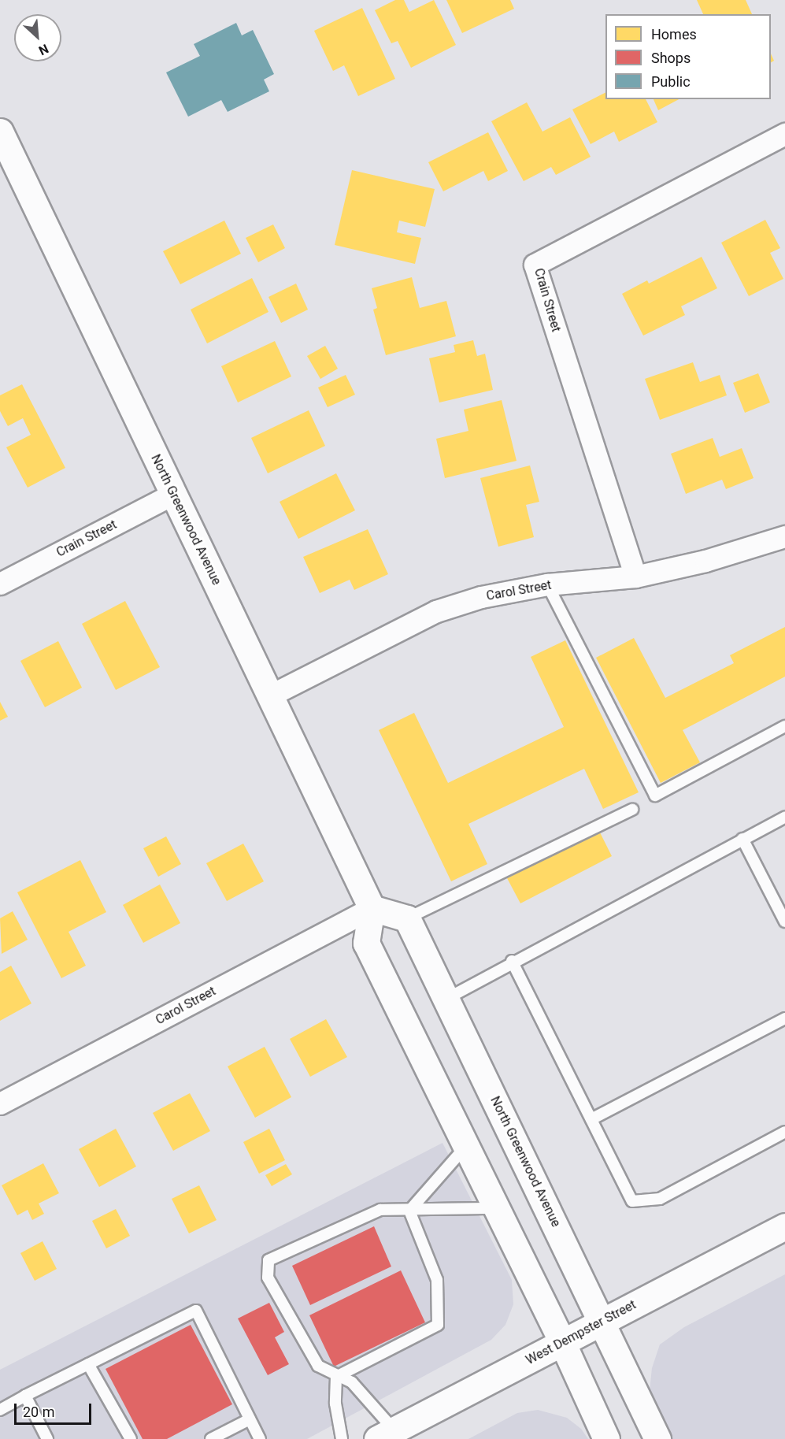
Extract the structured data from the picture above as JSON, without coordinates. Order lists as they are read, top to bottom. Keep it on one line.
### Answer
{"streets":{"main road":["North Greenwood Avenue","West Dempster Street"],"street":["Crain Street","Carol Street"]},"crossings":[["Crain Street","North Greenwood Avenue"],["Crain Street","Carol Street"],["North Greenwood Avenue","Carol Street"],["North Greenwood Avenue","West Dempster Street"]],"legend":["Homes","Shops","Public"],"scale_bar":"20 m","north":"bottom right"}
